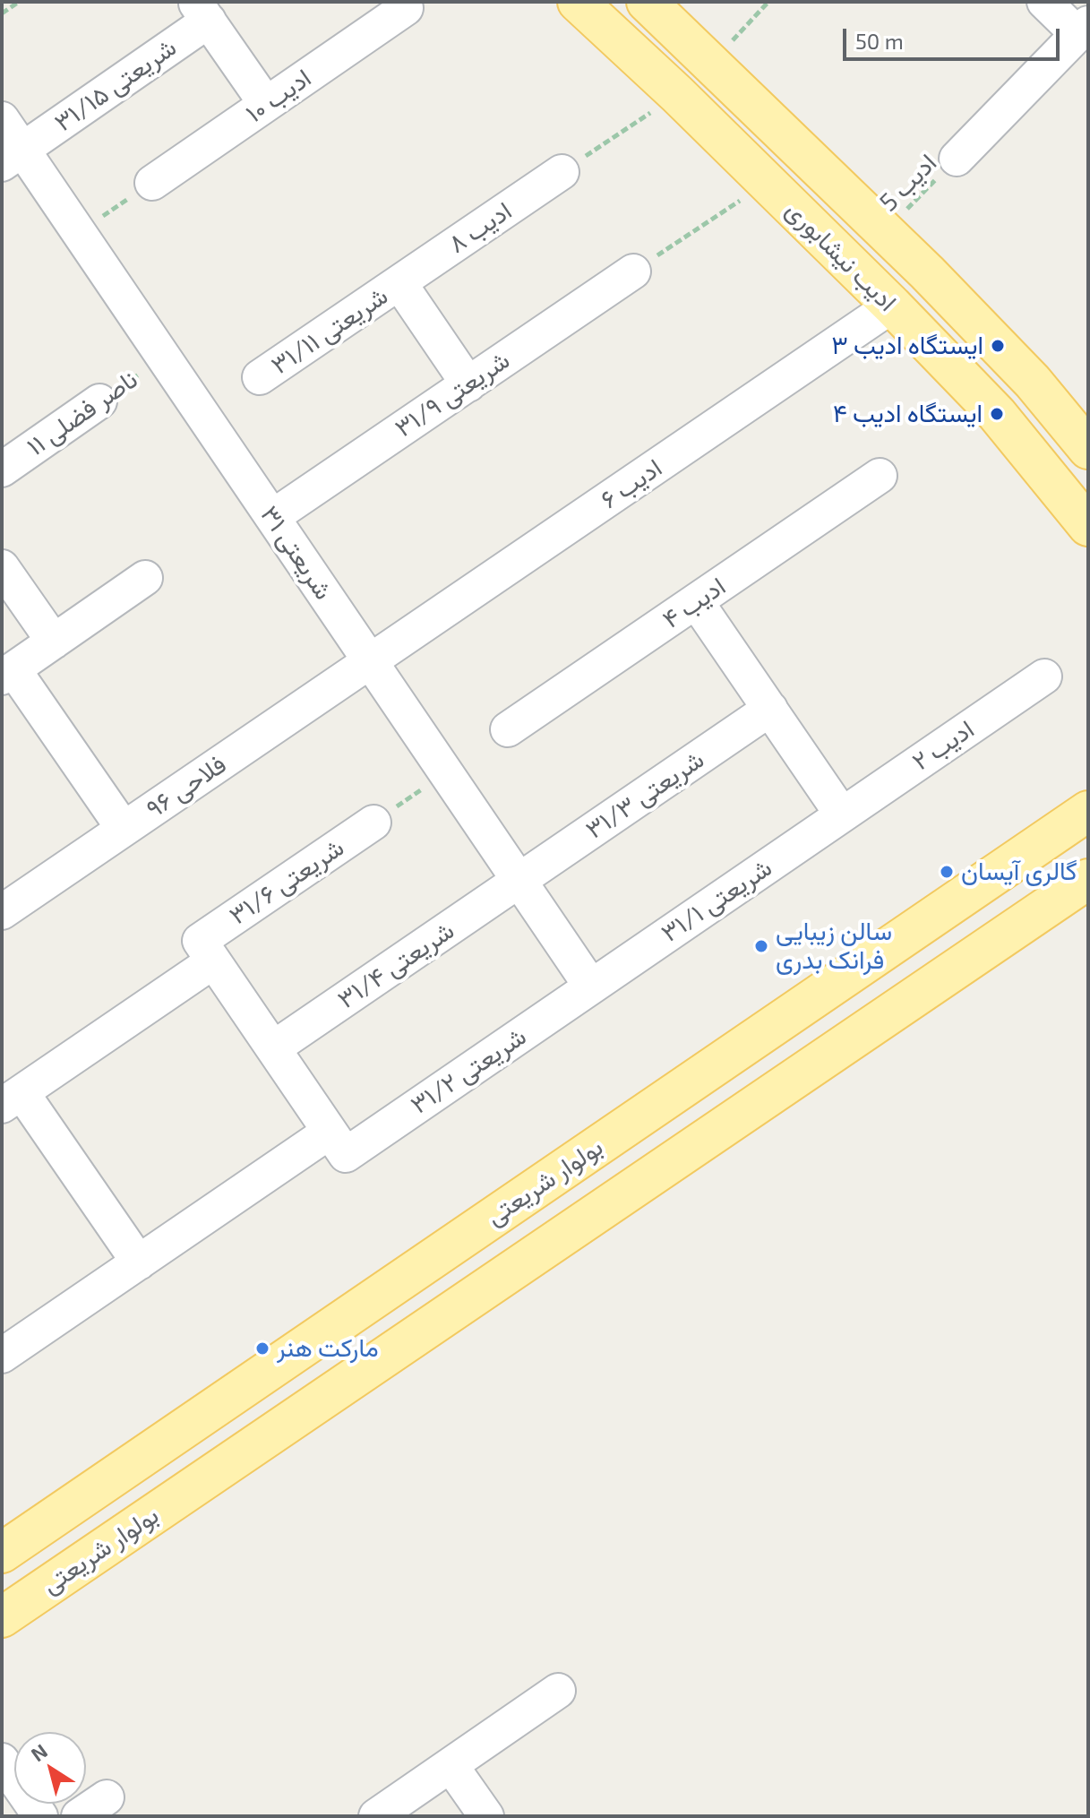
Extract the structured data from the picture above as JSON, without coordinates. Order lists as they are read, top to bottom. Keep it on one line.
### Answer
{"streets":{"main road":["ادیب نیشابوری","بولوار شریعتی"],"street":["شریعتی ۳۱/۱۵","ادیب ۱۰","ادیب ۸","شریعتی ۳۱/۱۱","شریعتی ۳۱/۹","ناصر فضلی ۱۱","ادیب ۶","شریعتی ۳۱","ادیب ۴","ادیب ۲","فلاحی ۹۶","شریعتی ۳۱/۳","شریعتی ۳۱/۶","شریعتی ۳۱/۱","شریعتی ۳۱/۴","شریعتی ۳۱/۲"],"path":["ادیب 5"]},"crossings":[["شریعتی ۳۱/۱۵","شریعتی ۳۱"],["ادیب 5","ادیب نیشابوری"],["ادیب ۸","شریعتی ۳۱/۱۱"],["ادیب نیشابوری","ادیب ۶"],["شریعتی ۳۱/۹","شریعتی ۳۱"],["ناصر فضلی ۱۱","شریعتی ۳۱"],["ادیب ۶","شریعتی ۳۱"],["ادیب ۶","فلاحی ۹۶"],["شریعتی ۳۱","فلاحی ۹۶"],["شریعتی ۳۱","شریعتی ۳۱/۳"],["شریعتی ۳۱","شریعتی ۳۱/۱"],["شریعتی ۳۱","شریعتی ۳۱/۴"],["شریعتی ۳۱","شریعتی ۳۱/۲"],["ادیب ۲","شریعتی ۳۱/۱"],["شریعتی ۳۱/۳","شریعتی ۳۱/۴"],["شریعتی ۳۱/۱","شریعتی ۳۱/۲"]],"places":["ایستگاه ادیب ۳","ایستگاه ادیب ۴","گالری آيسان","سالن زیبایی فرانک بدری","مارکت هنر"],"scale_bar":"50 m","north":"top left"}
